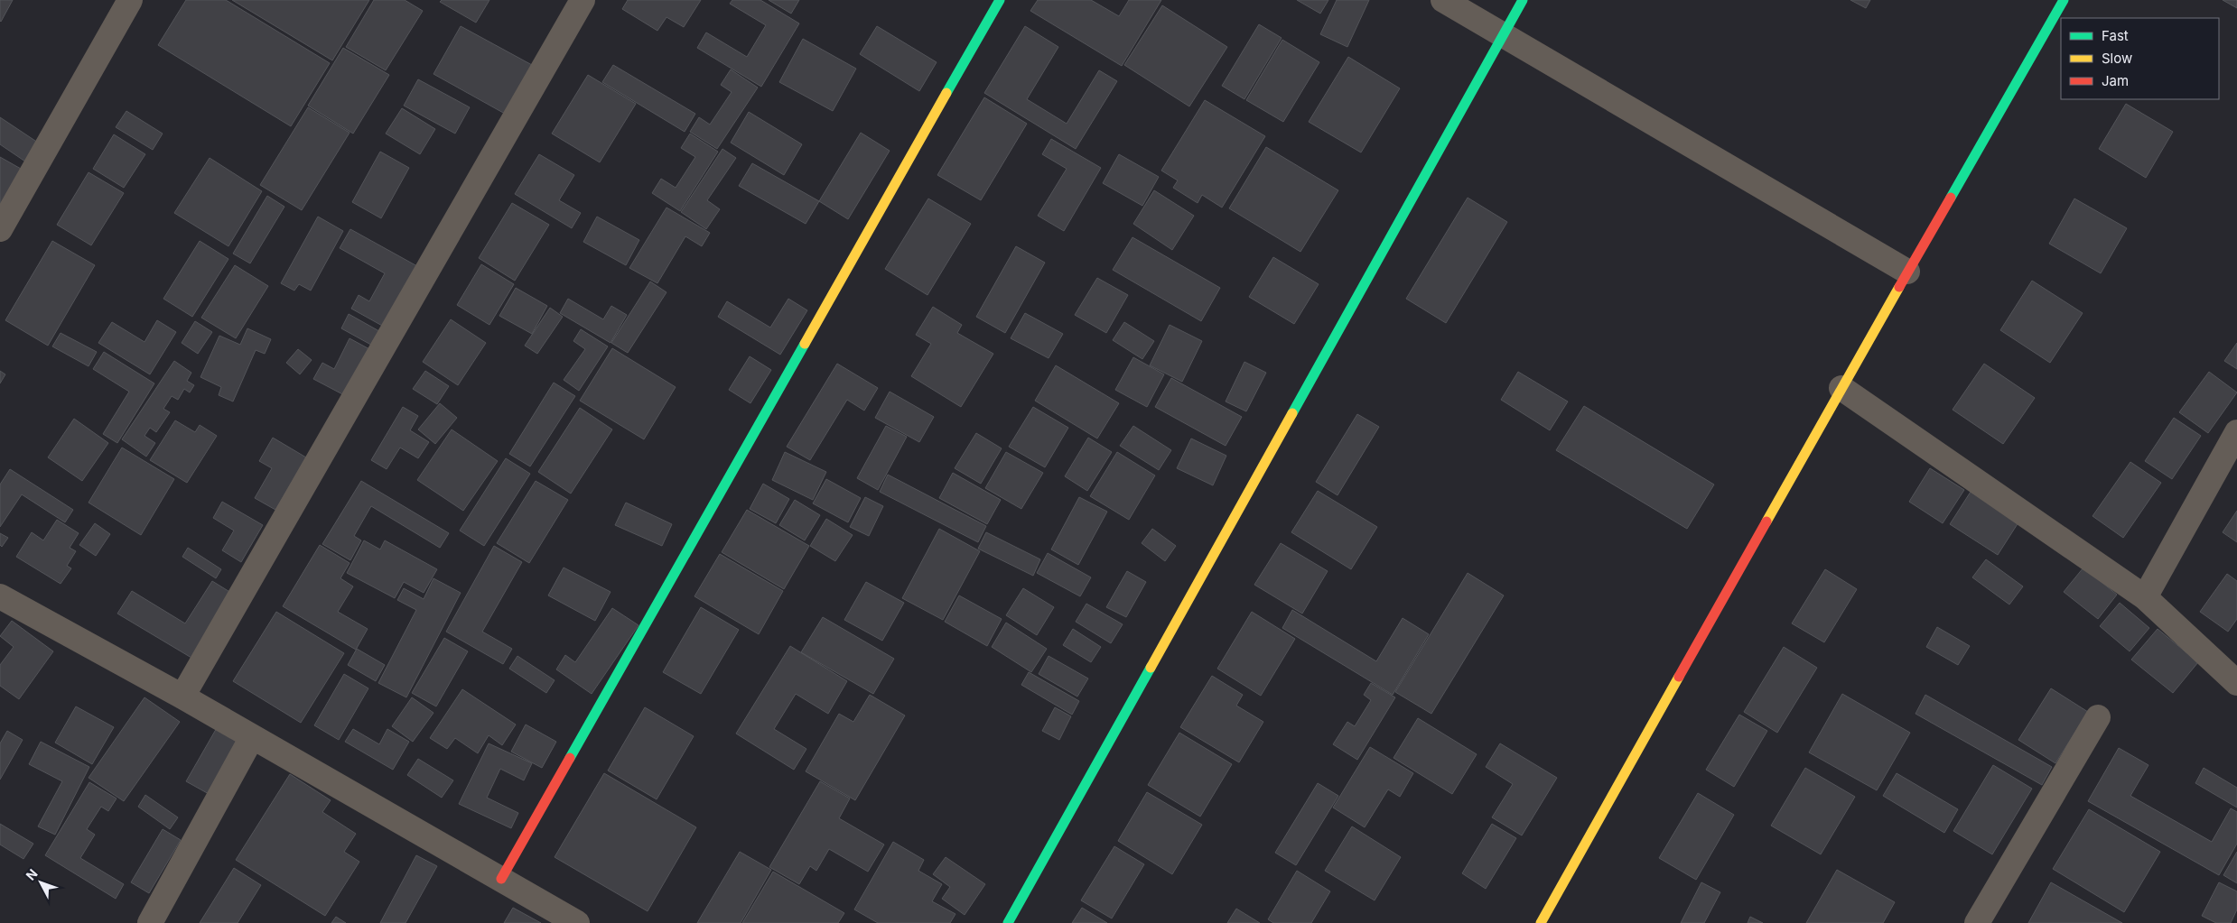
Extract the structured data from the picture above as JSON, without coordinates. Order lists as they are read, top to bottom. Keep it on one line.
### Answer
{"legend":["Fast","Slow","Jam"],"north":"top left"}
